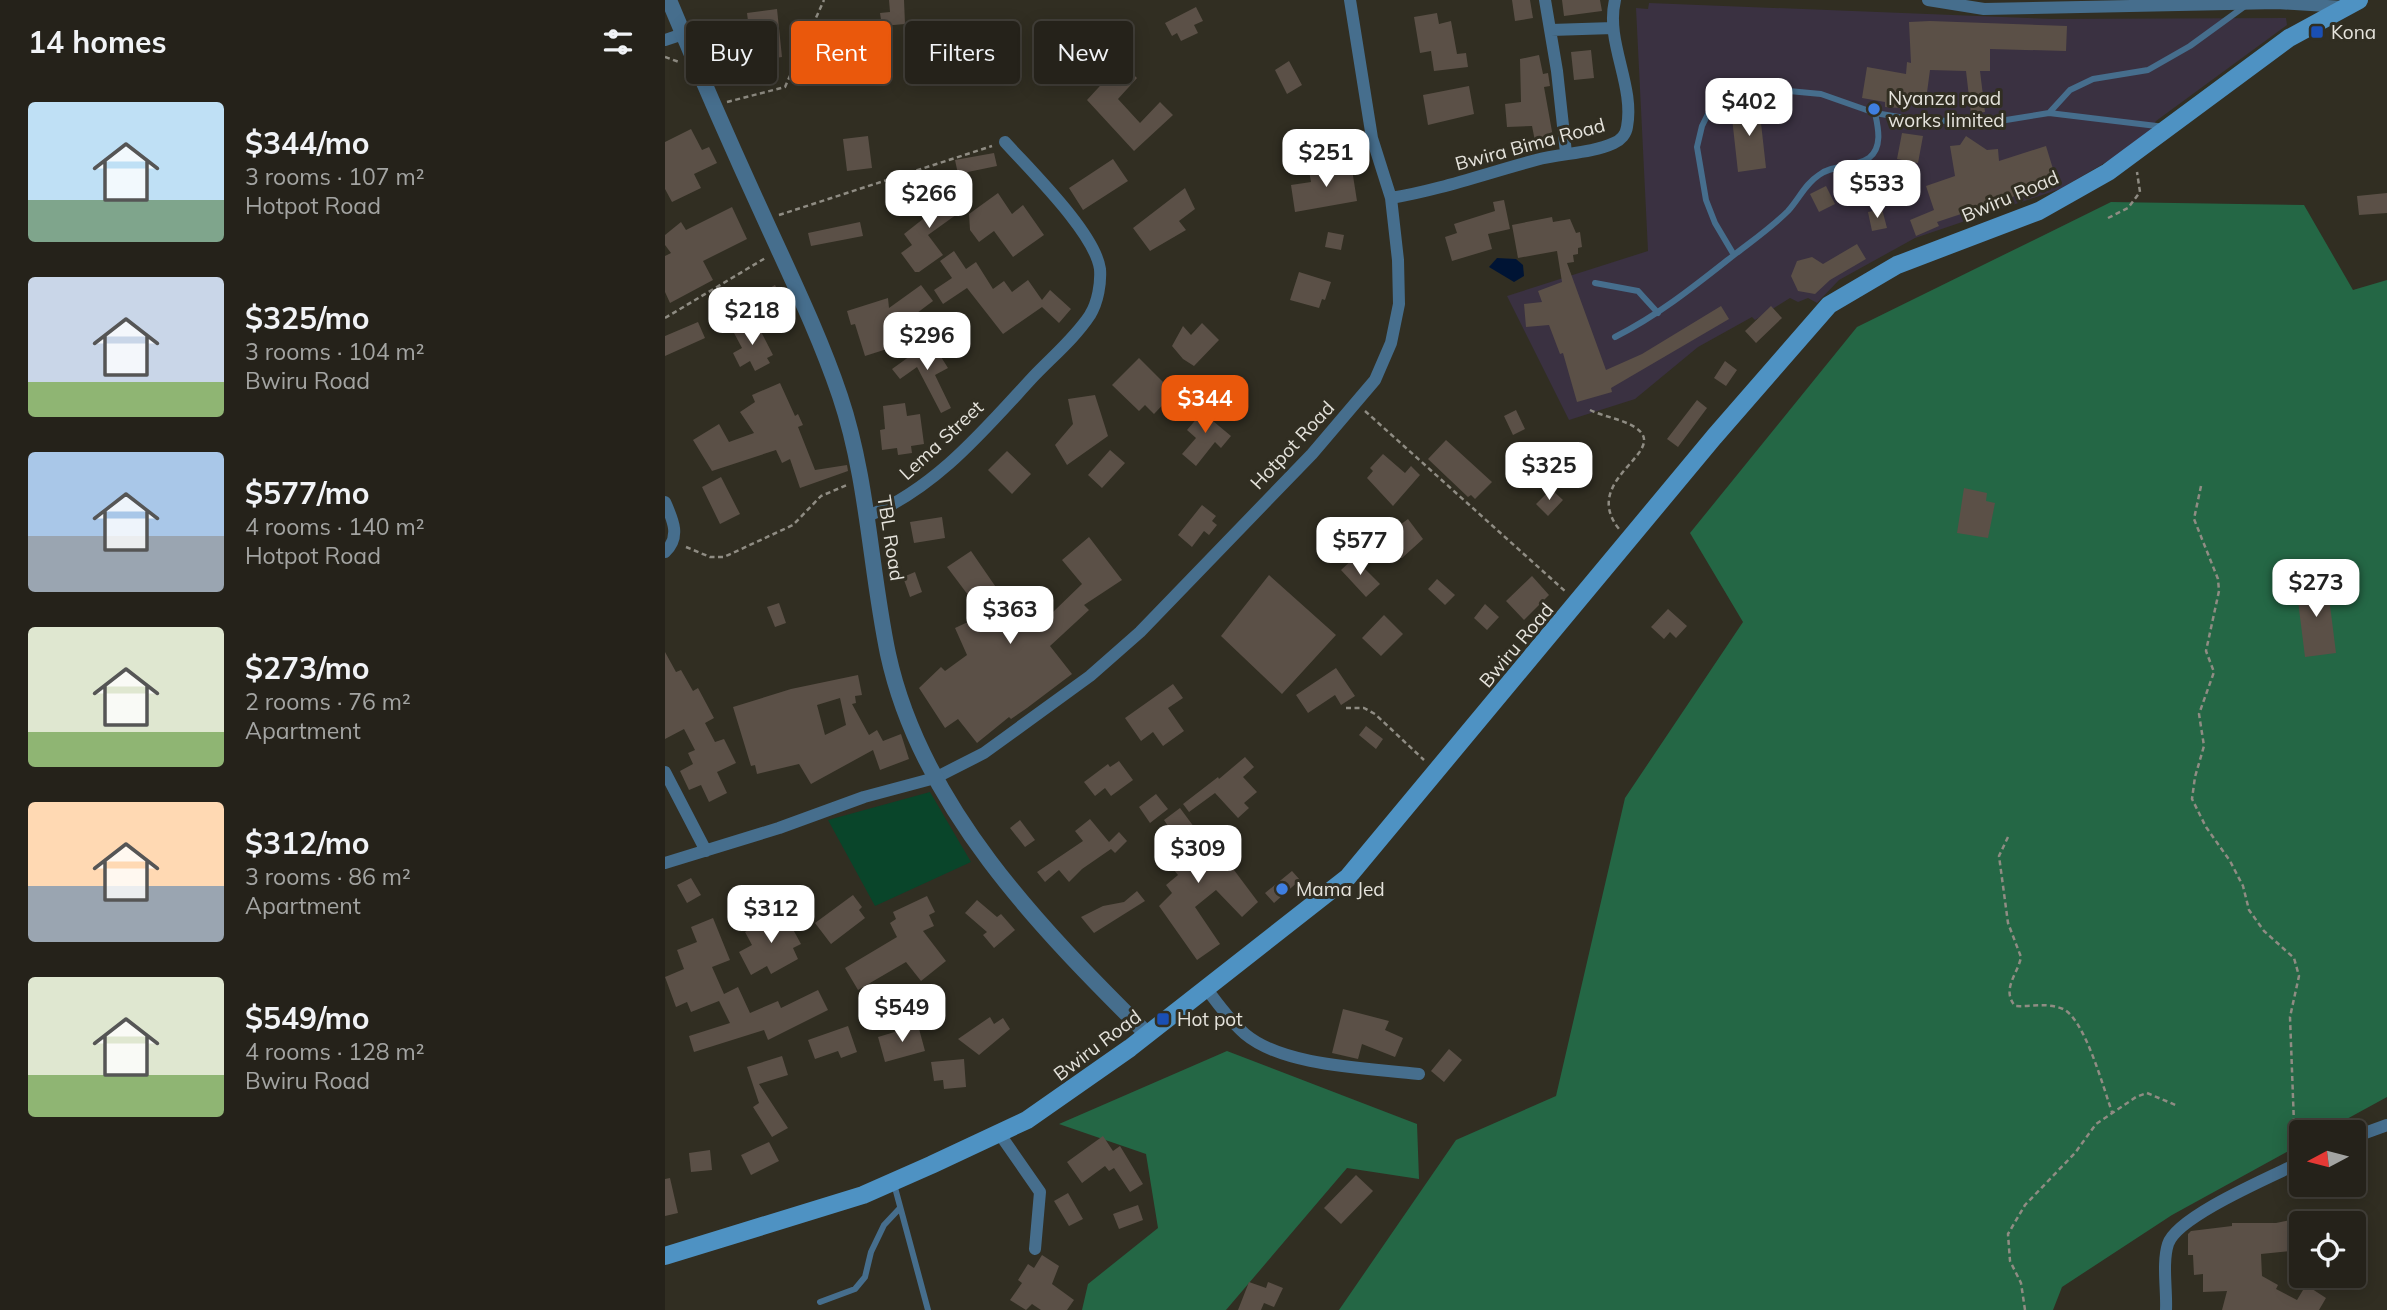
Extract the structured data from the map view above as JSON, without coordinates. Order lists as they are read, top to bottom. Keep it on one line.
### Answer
{"streets":{"main road":["Bwiru Road"],"street":["Bwira Bima Road","Lema Street","Hotpot Road","TBL Road"]},"crossings":[["Bwira Bima Road","Hotpot Road"],["Bwiru Road","TBL Road"],["Lema Street","TBL Road"],["Hotpot Road","TBL Road"]],"places":{"transit":["Kona","Hot pot"],"other":["Nyanza road works limited","Mama Jed"]},"north":"left","page":{"heading":"14 homes","chip":["Buy","Rent","Filters","New"],"price":["$402","$251","$533","$266","$218","$296","$344","$325","$577","$273","$363","$309","$312","$549"],"list":[{"name":"$344/mo","note":"3 rooms · 107 m² · Hotpot Road"},{"name":"$325/mo","note":"3 rooms · 104 m² · Bwiru Road"},{"name":"$577/mo","note":"4 rooms · 140 m² · Hotpot Road"},{"name":"$273/mo","note":"2 rooms · 76 m² · Apartment"},{"name":"$312/mo","note":"3 rooms · 86 m² · Apartment"},{"name":"$549/mo","note":"4 rooms · 128 m² · Bwiru Road"}]}}
